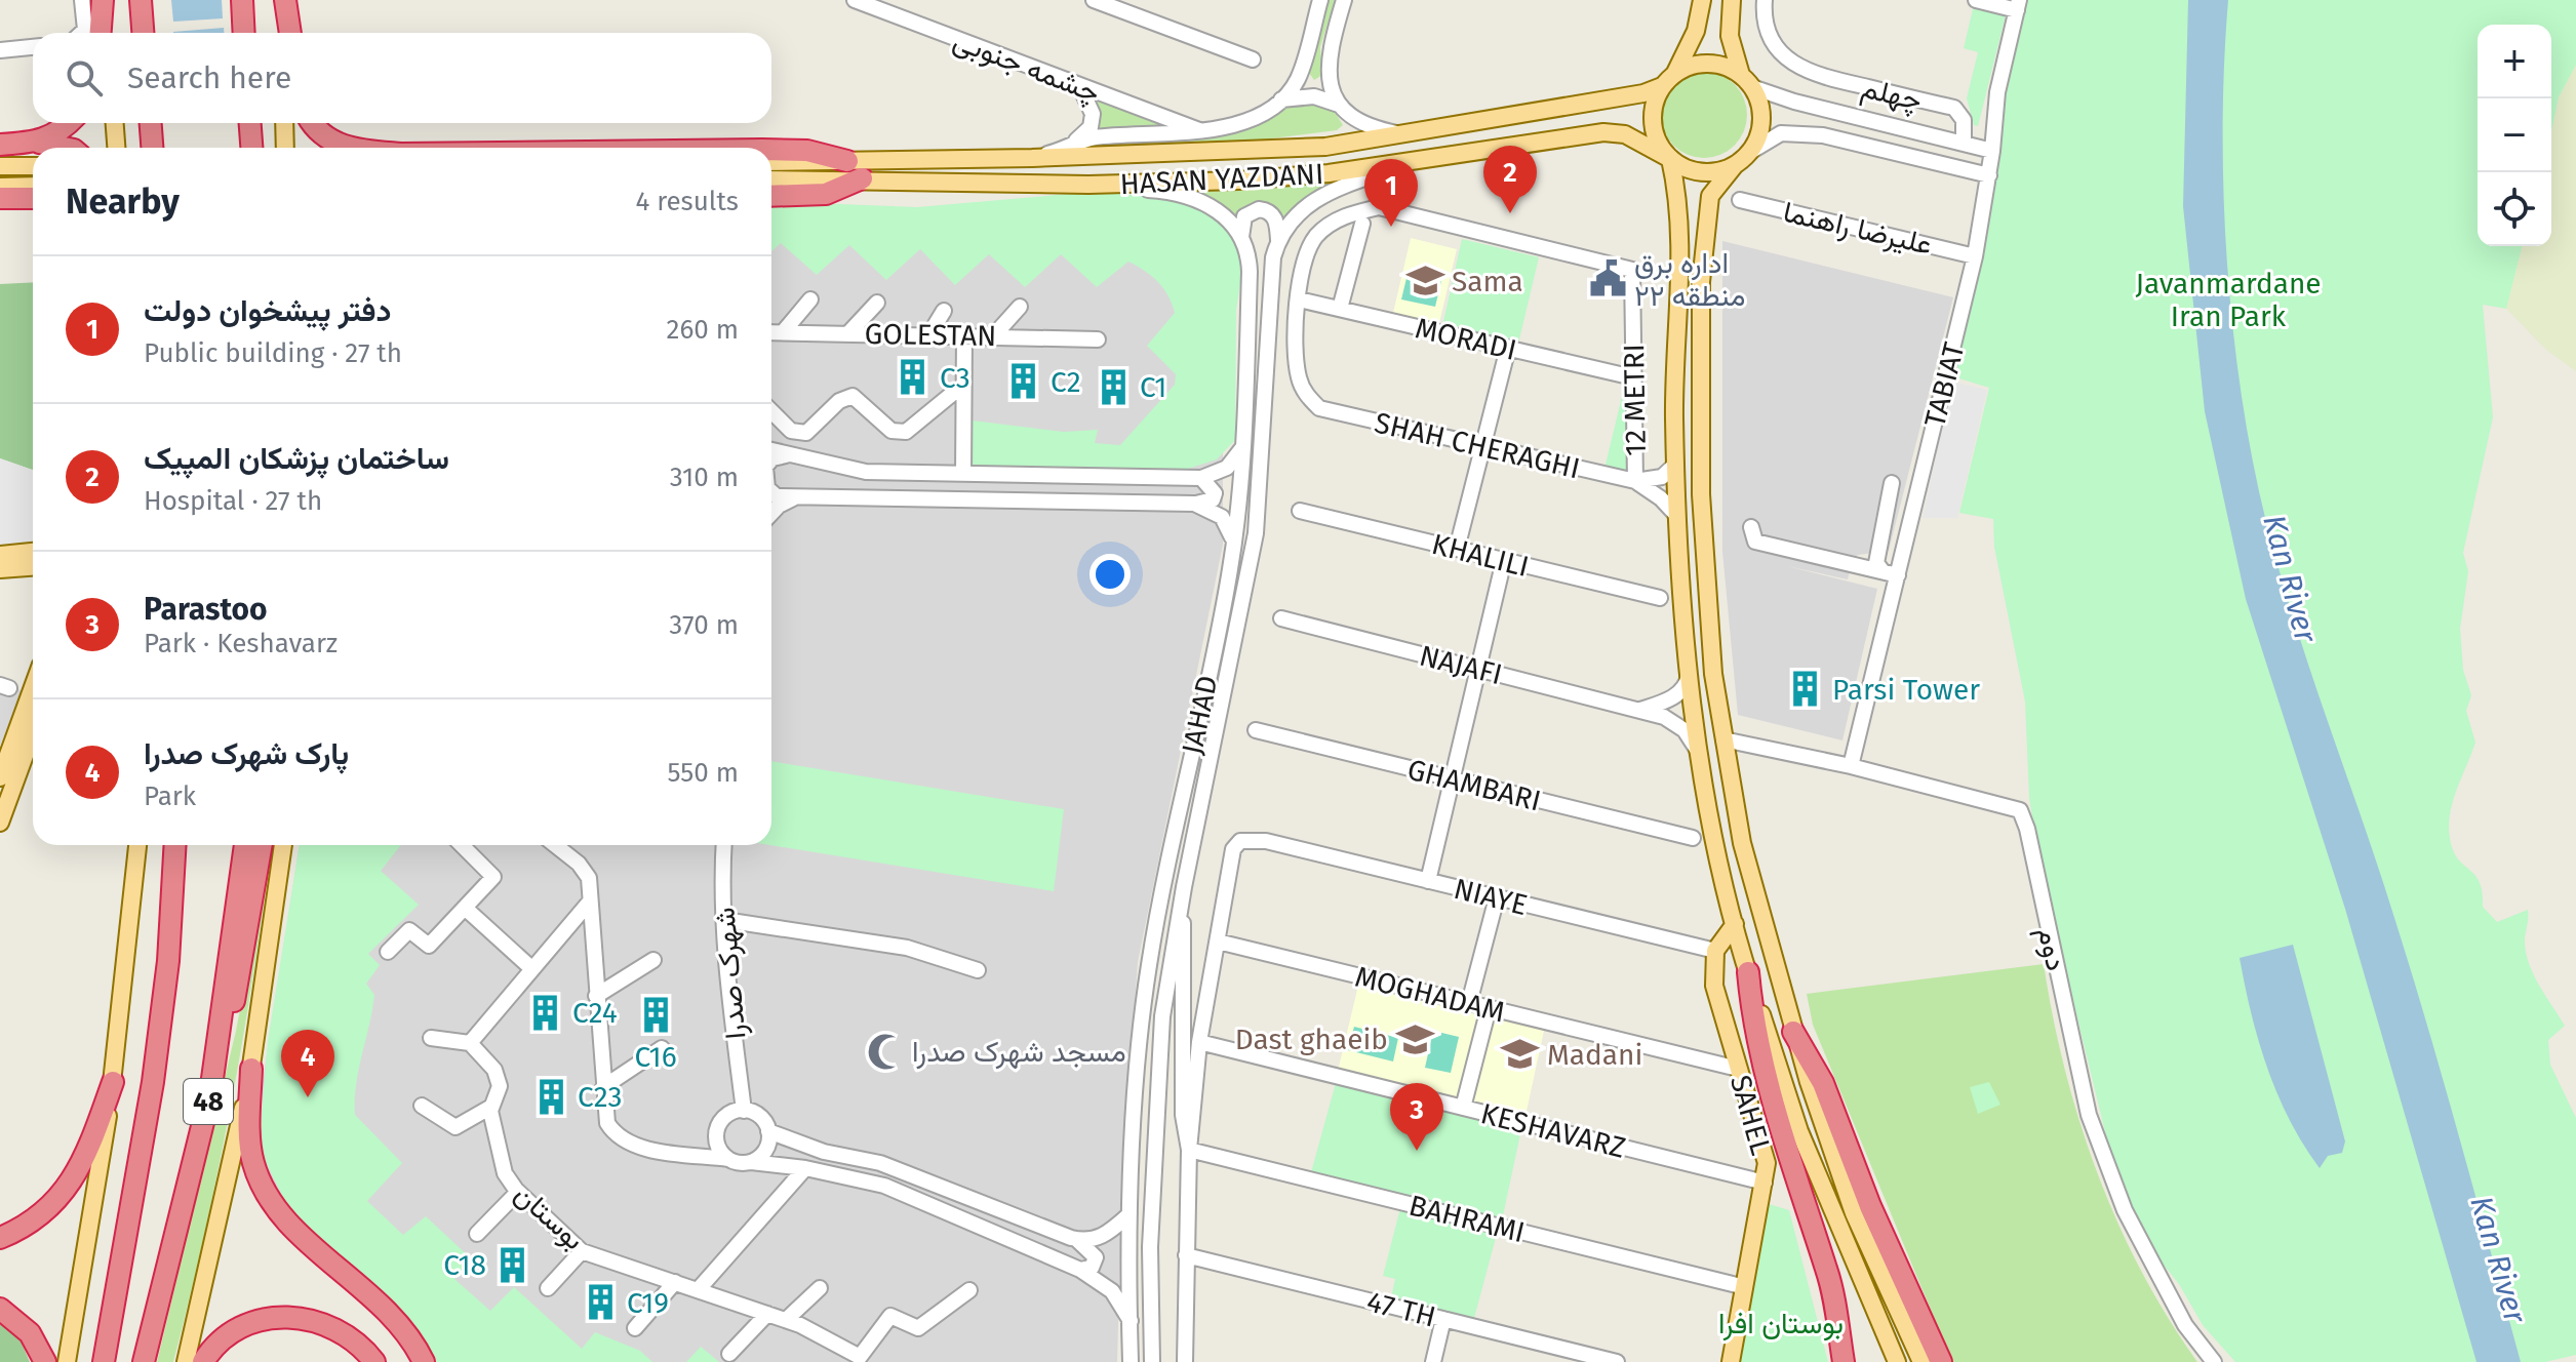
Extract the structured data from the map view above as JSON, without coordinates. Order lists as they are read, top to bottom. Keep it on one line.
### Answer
{"streets":{"highway":["48"],"main road":["HASAN YAZDANI","SAHEL"],"street":["چشمه جنوبی","چهلم","علیرضا راهنما","GOLESTAN","MORADI","TABIAT","12 METRI","SHAH CHERAGHI","KHALILI","NAJAFI","JAHAD","GHAMBARI","NIAYE","دوم","شهرک صدرا","MOGHADAM","KESHAVARZ","بوستان","BAHRAMI","47 TH"]},"crossings":[["HASAN YAZDANI","JAHAD"],["علیرضا راهنما","TABIAT"],["MORADI","12 METRI"],["MORADI","SHAH CHERAGHI"],["TABIAT","دوم"],["12 METRI","SHAH CHERAGHI"],["NIAYE","MOGHADAM"],["NIAYE","SAHEL"],["MOGHADAM","SAHEL"],["SAHEL","KESHAVARZ"],["SAHEL","BAHRAMI"]],"water":["Kan River"],"parks":["Javanmardane Iran Park","بوستان افرا"],"places":{"public building":["اداره برق منطقه ۲۲"],"school or university":["Sama","Dast ghaeib","Madani"],"building":["C3","C2","C1","Parsi Tower","C24","C16","C23","C18","C19"],"mosque":["مسجد شهرک صدرا"]},"page":{"map_buttons":["+","−"],"search":"Search here","pins":["2","1","4","3"],"heading":["Nearby","4 results"],"list":[{"mark":"1","name":"دفتر پیشخوان دولت","note":"Public building · 27 th","value":"260 m"},{"mark":"2","name":"ساختمان پزشکان المپیک","note":"Hospital · 27 th","value":"310 m"},{"mark":"3","name":"Parastoo","note":"Park · Keshavarz","value":"370 m"},{"mark":"4","name":"پارک شهرک صدرا","note":"Park","value":"550 m"}]}}
